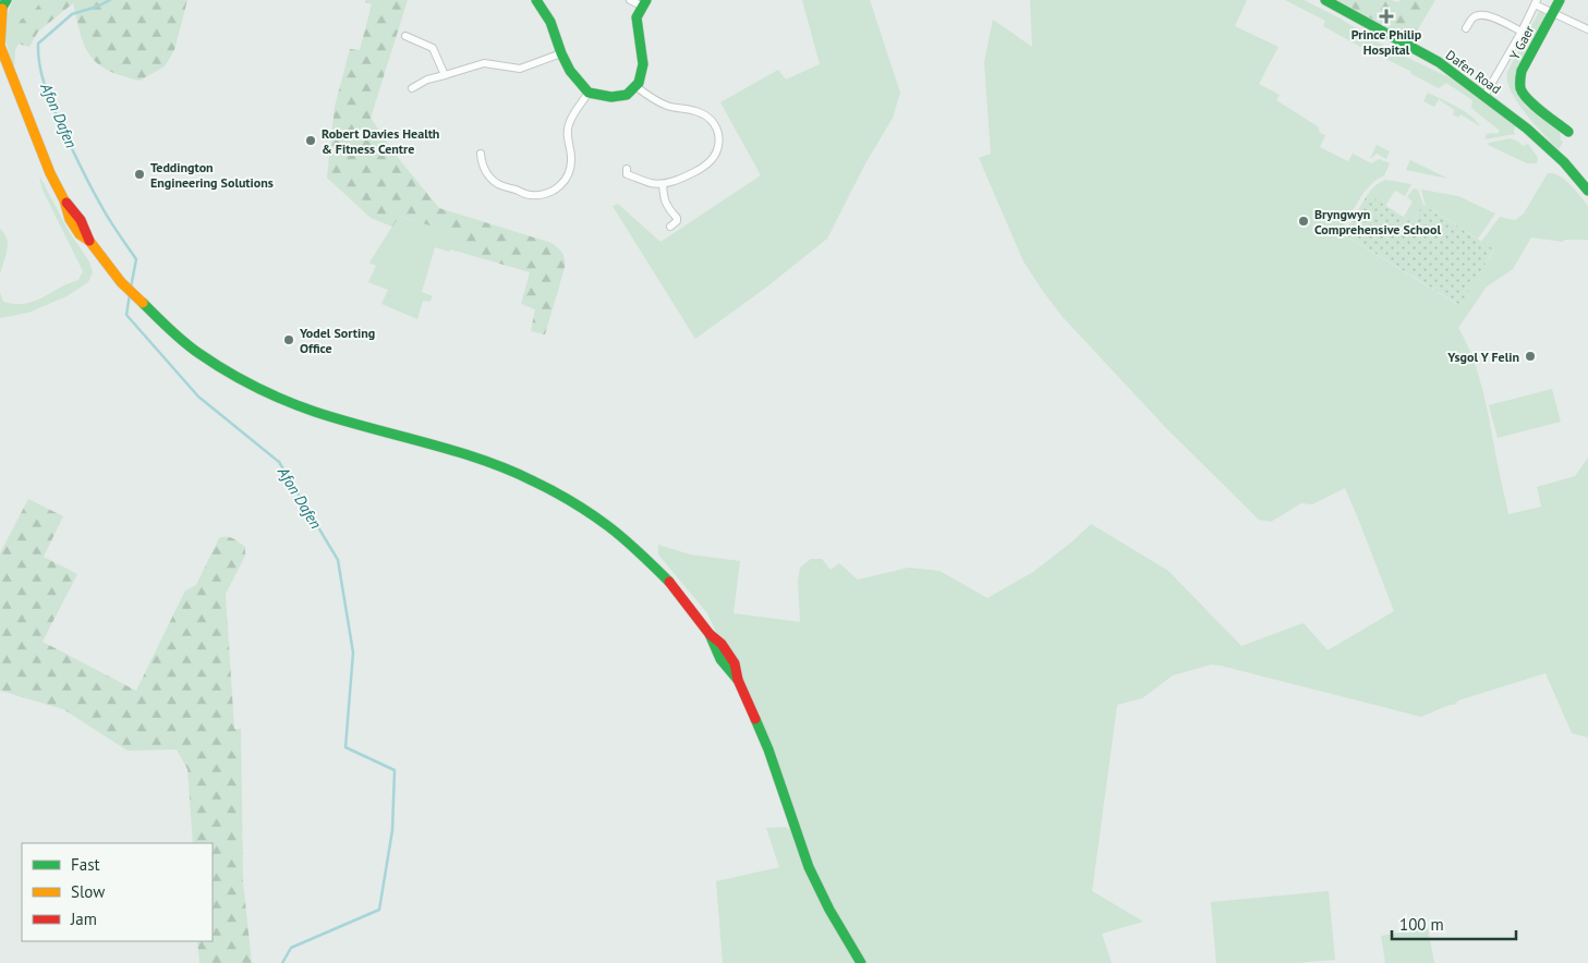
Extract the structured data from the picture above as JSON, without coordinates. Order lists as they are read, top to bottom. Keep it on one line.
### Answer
{"streets":{"main road":["Y Gaer","Dafen Road"]},"water":["Afon Dafen"],"places":{"health":["Prince Philip Hospital"],"other":["Robert Davies Health & Fitness Centre","Teddington Engineering Solutions","Bryngwyn Comprehensive School","Yodel Sorting Office","Ysgol Y Felin"]},"legend":["Fast","Slow","Jam"],"scale_bar":"100 m"}
